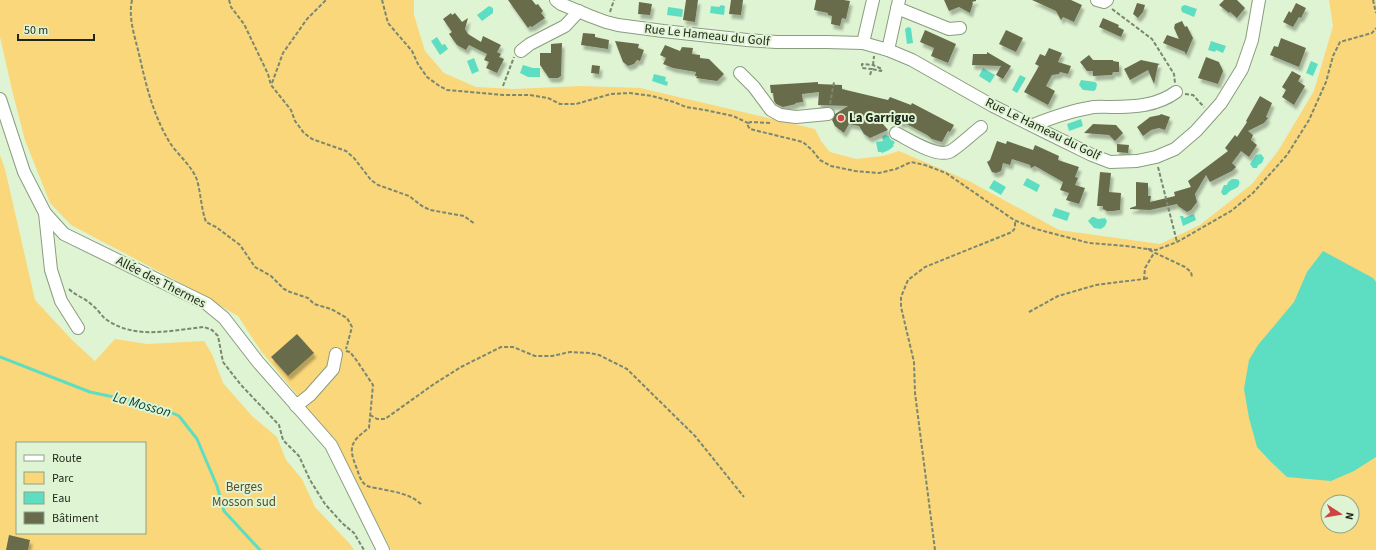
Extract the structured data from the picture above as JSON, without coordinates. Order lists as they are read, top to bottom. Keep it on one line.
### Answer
{"streets":{"street":["Rue Le Hameau du Golf","Allée des Thermes"]},"water":["La Mosson"],"parks":["Berges Mosson sud"],"places":["La Garrigue"],"legend":["Route","Parc","Eau","Bâtiment"],"scale_bar":"50 m","north":"right"}
